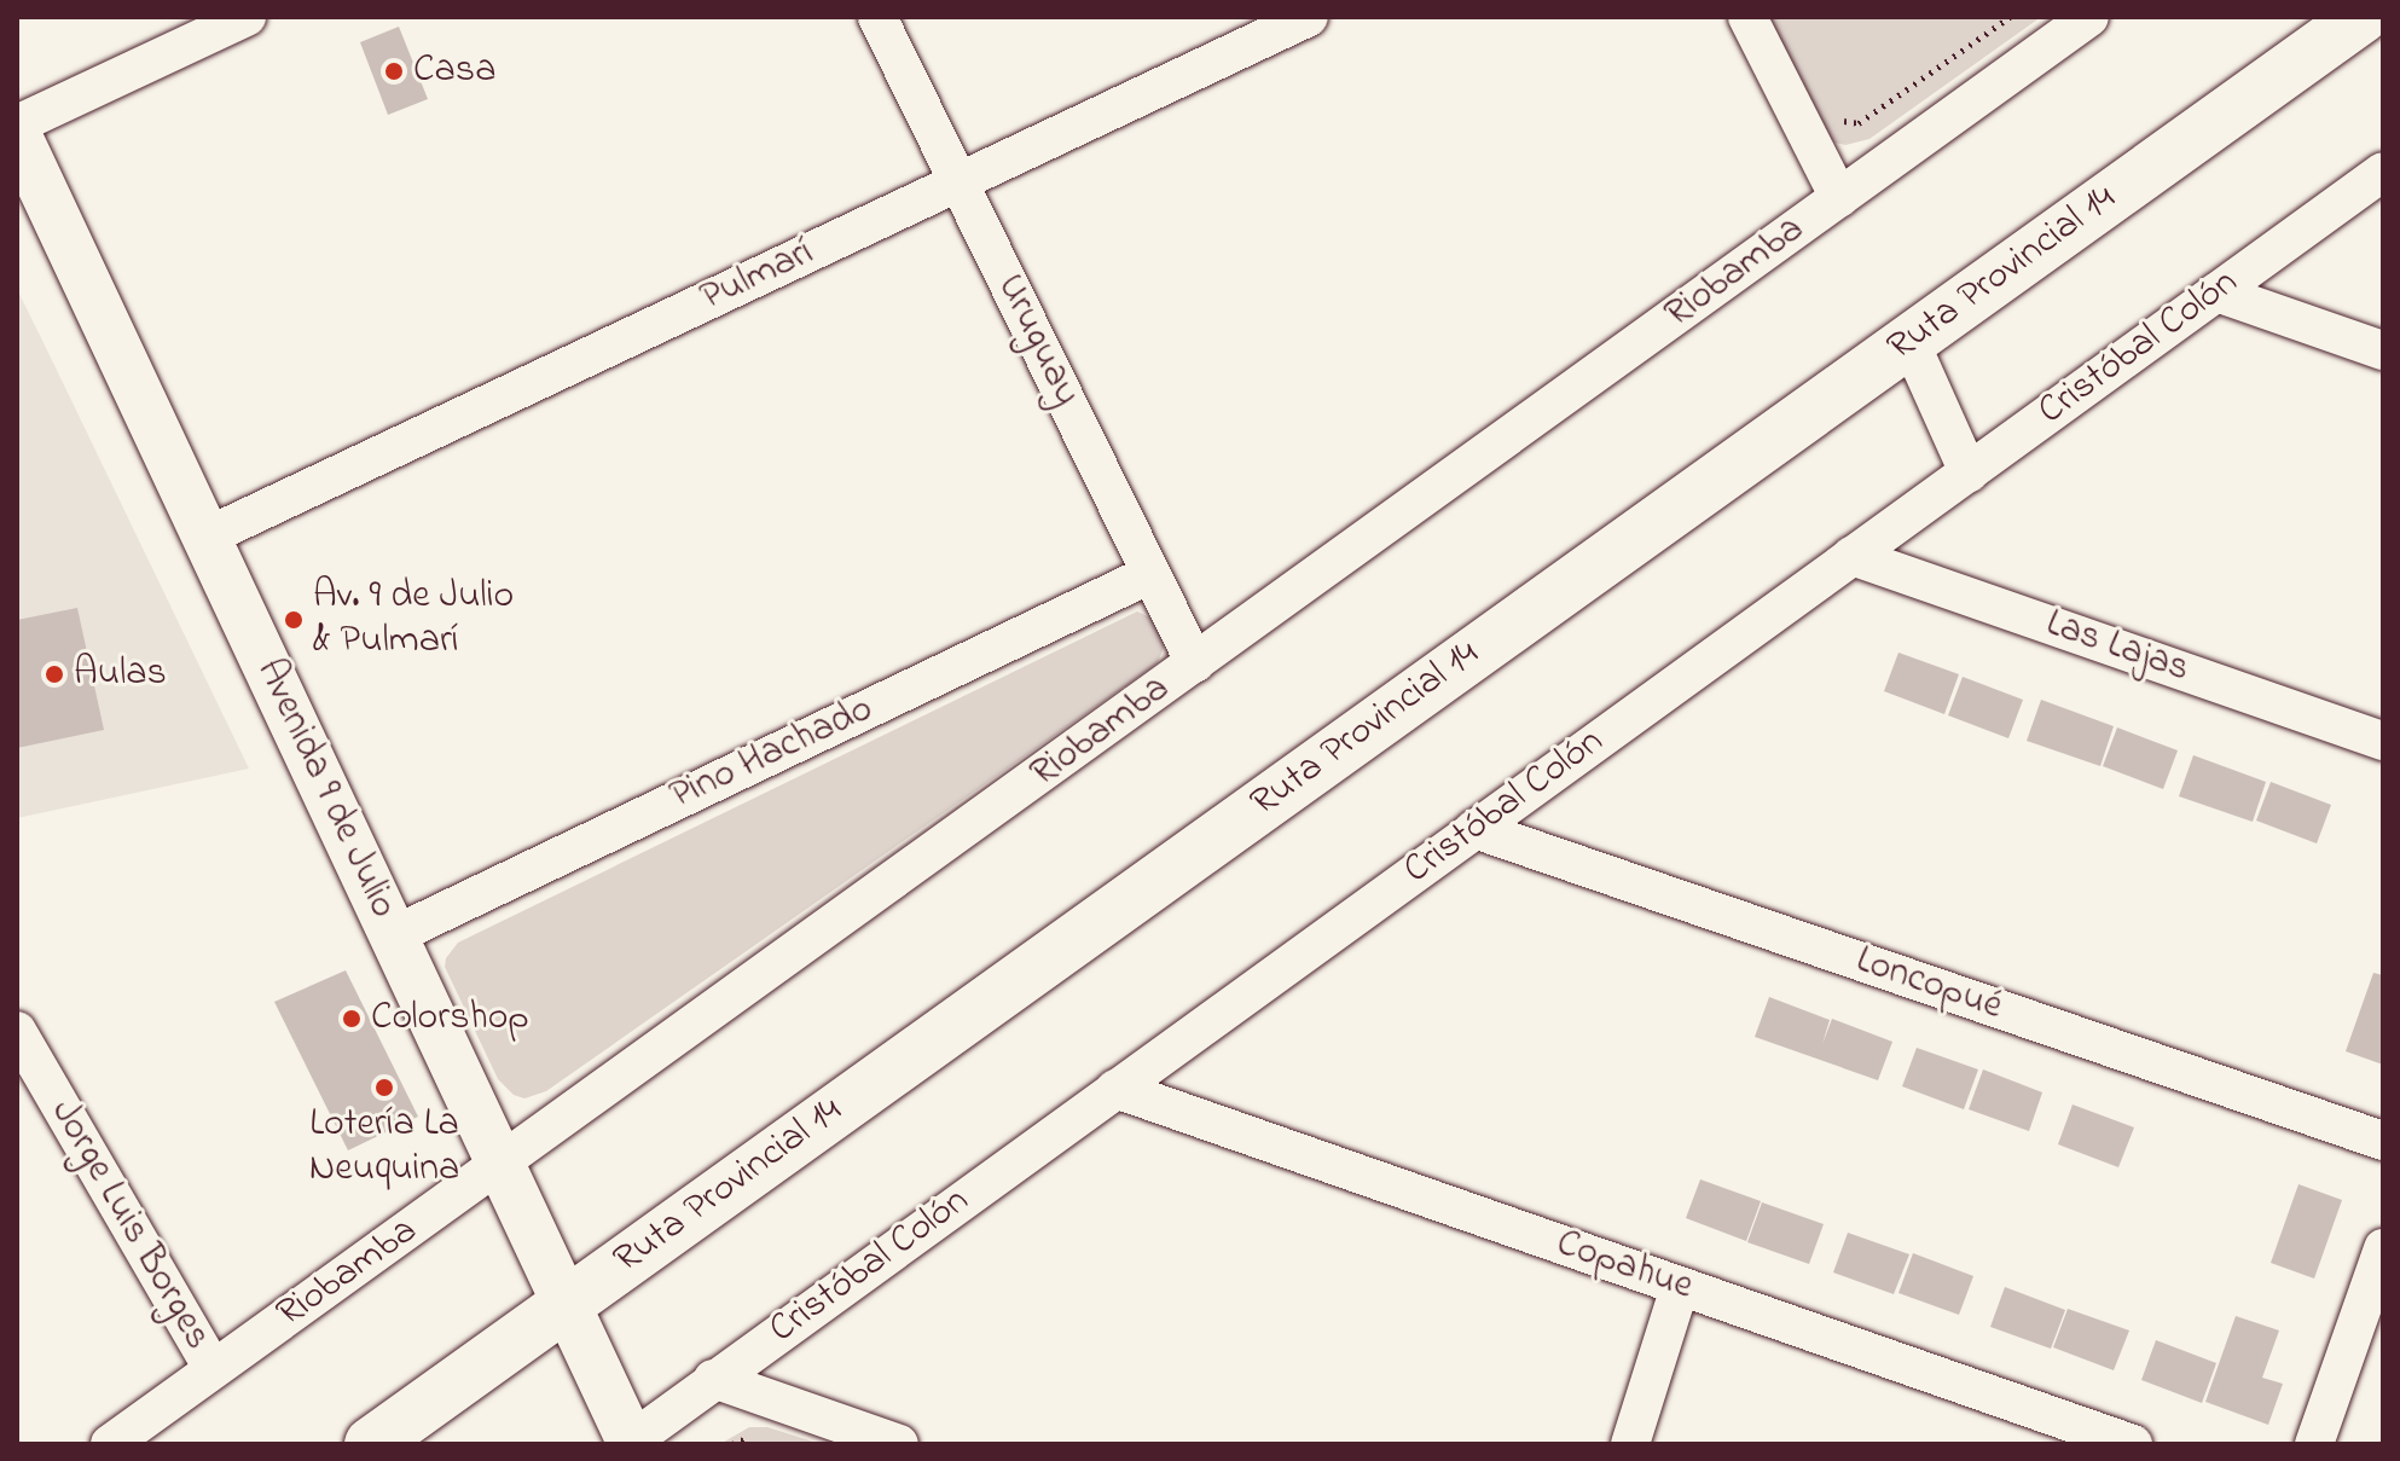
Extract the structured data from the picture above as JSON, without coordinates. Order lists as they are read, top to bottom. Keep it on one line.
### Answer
{"streets":{"main road":["Ruta Provincial 14"],"street":["Riobamba","Pulmarí","Uruguay","Cristóbal Colón","Las Lajas","Pino Hachado","Avenida 9 de Julio","Loncopué","Jorge Luis Borges","Copahue"]},"crossings":[["Riobamba","Uruguay"],["Riobamba","Avenida 9 de Julio"],["Riobamba","Jorge Luis Borges"],["Ruta Provincial 14","Avenida 9 de Julio"],["Pulmarí","Uruguay"],["Pulmarí","Avenida 9 de Julio"],["Uruguay","Pino Hachado"],["Cristóbal Colón","Las Lajas"],["Cristóbal Colón","Avenida 9 de Julio"],["Cristóbal Colón","Loncopué"],["Cristóbal Colón","Copahue"],["Pino Hachado","Avenida 9 de Julio"]],"places":["Casa","Av. 9 de Julio & Pulmarí","Aulas","Colorshop","Lotería La Neuquina"]}
